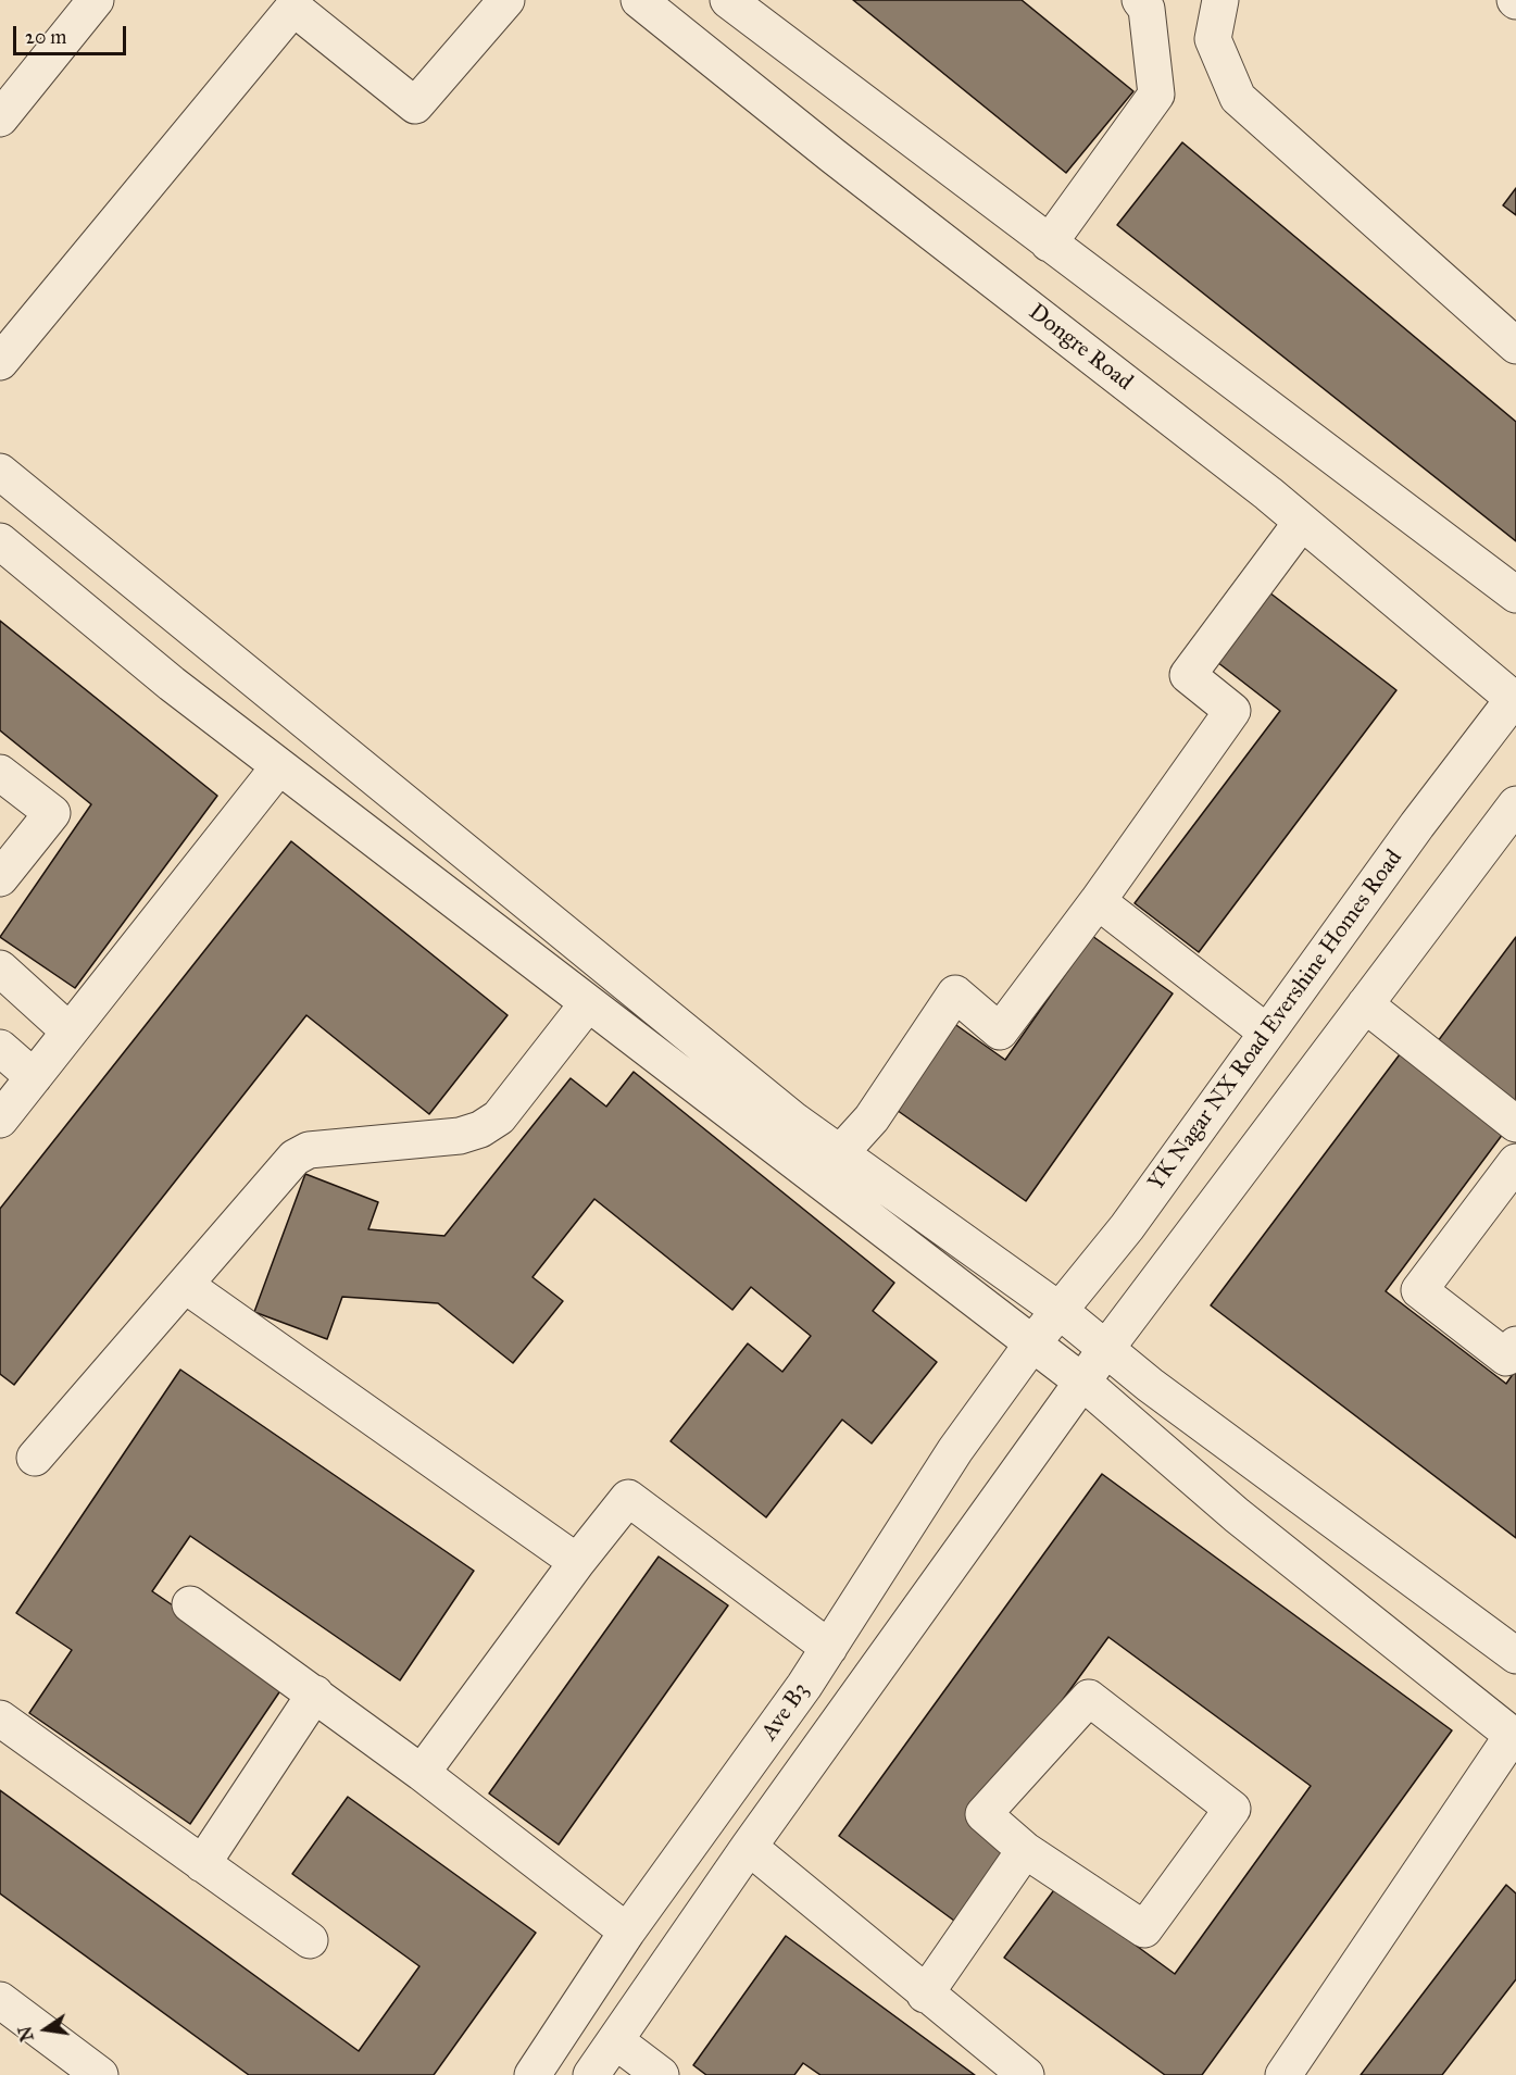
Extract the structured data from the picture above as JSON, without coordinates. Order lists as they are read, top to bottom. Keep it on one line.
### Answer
{"streets":{"street":["Dongre Road","YK Nagar NX Road Evershine Homes Road","Ave B3"]},"crossings":[["Dongre Road","YK Nagar NX Road Evershine Homes Road"],["YK Nagar NX Road Evershine Homes Road","Ave B3"]],"scale_bar":"20 m","north":"left"}
